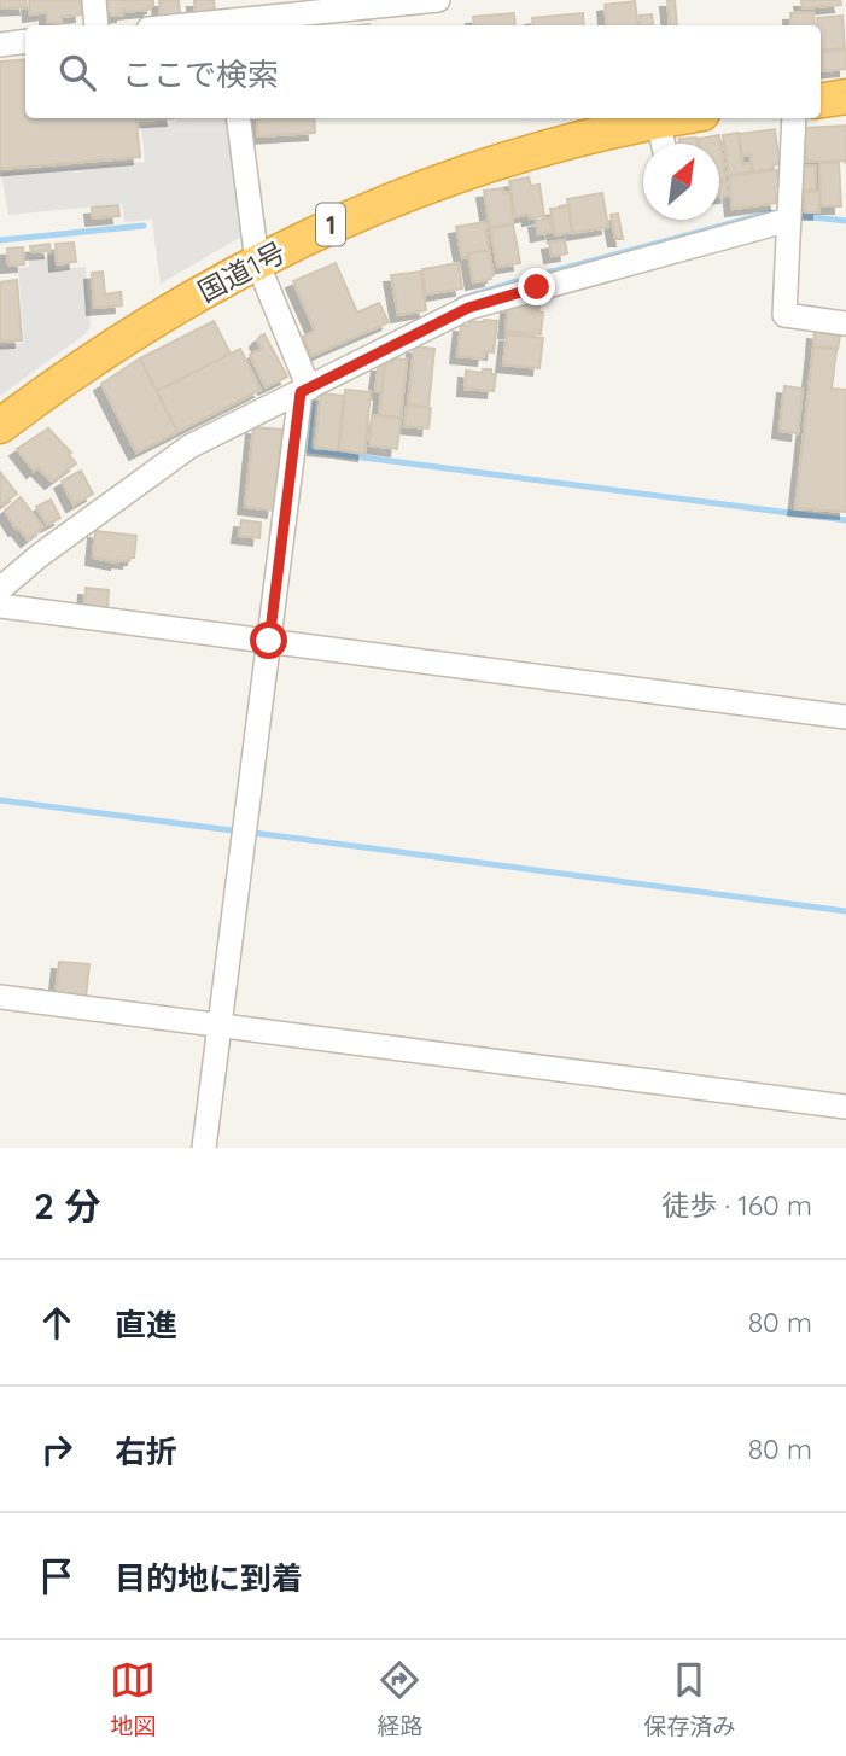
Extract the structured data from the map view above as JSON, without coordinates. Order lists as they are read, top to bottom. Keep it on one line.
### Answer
{"streets":{"highway":["1","国道1号"]},"north":"top right","page":{"search":"ここで検索","heading":["2 分","徒歩 · 160 m"],"list":[["直進","80 m"],["右折","80 m"],"目的地に到着"],"nav":["地図","経路","保存済み"]}}
